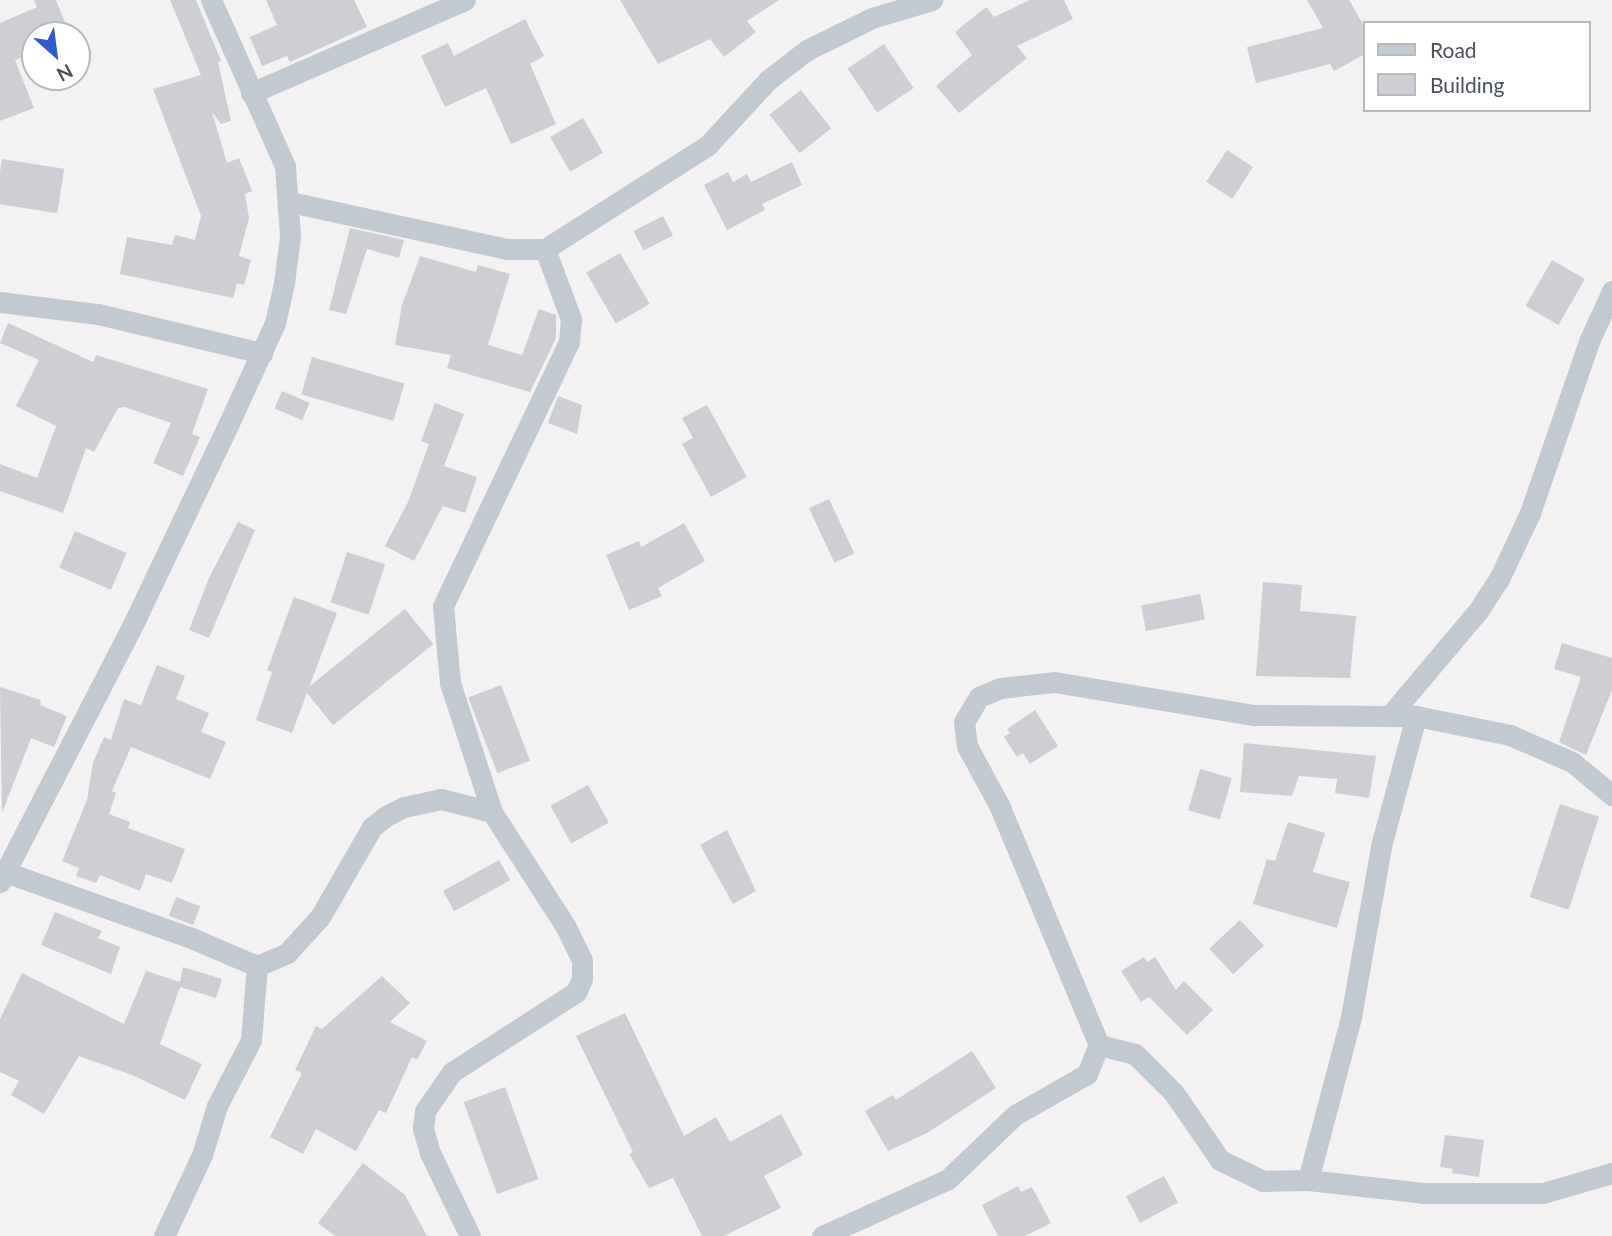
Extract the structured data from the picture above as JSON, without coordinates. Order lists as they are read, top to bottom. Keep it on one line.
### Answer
{"legend":["Road","Building"],"north":"bottom right"}
